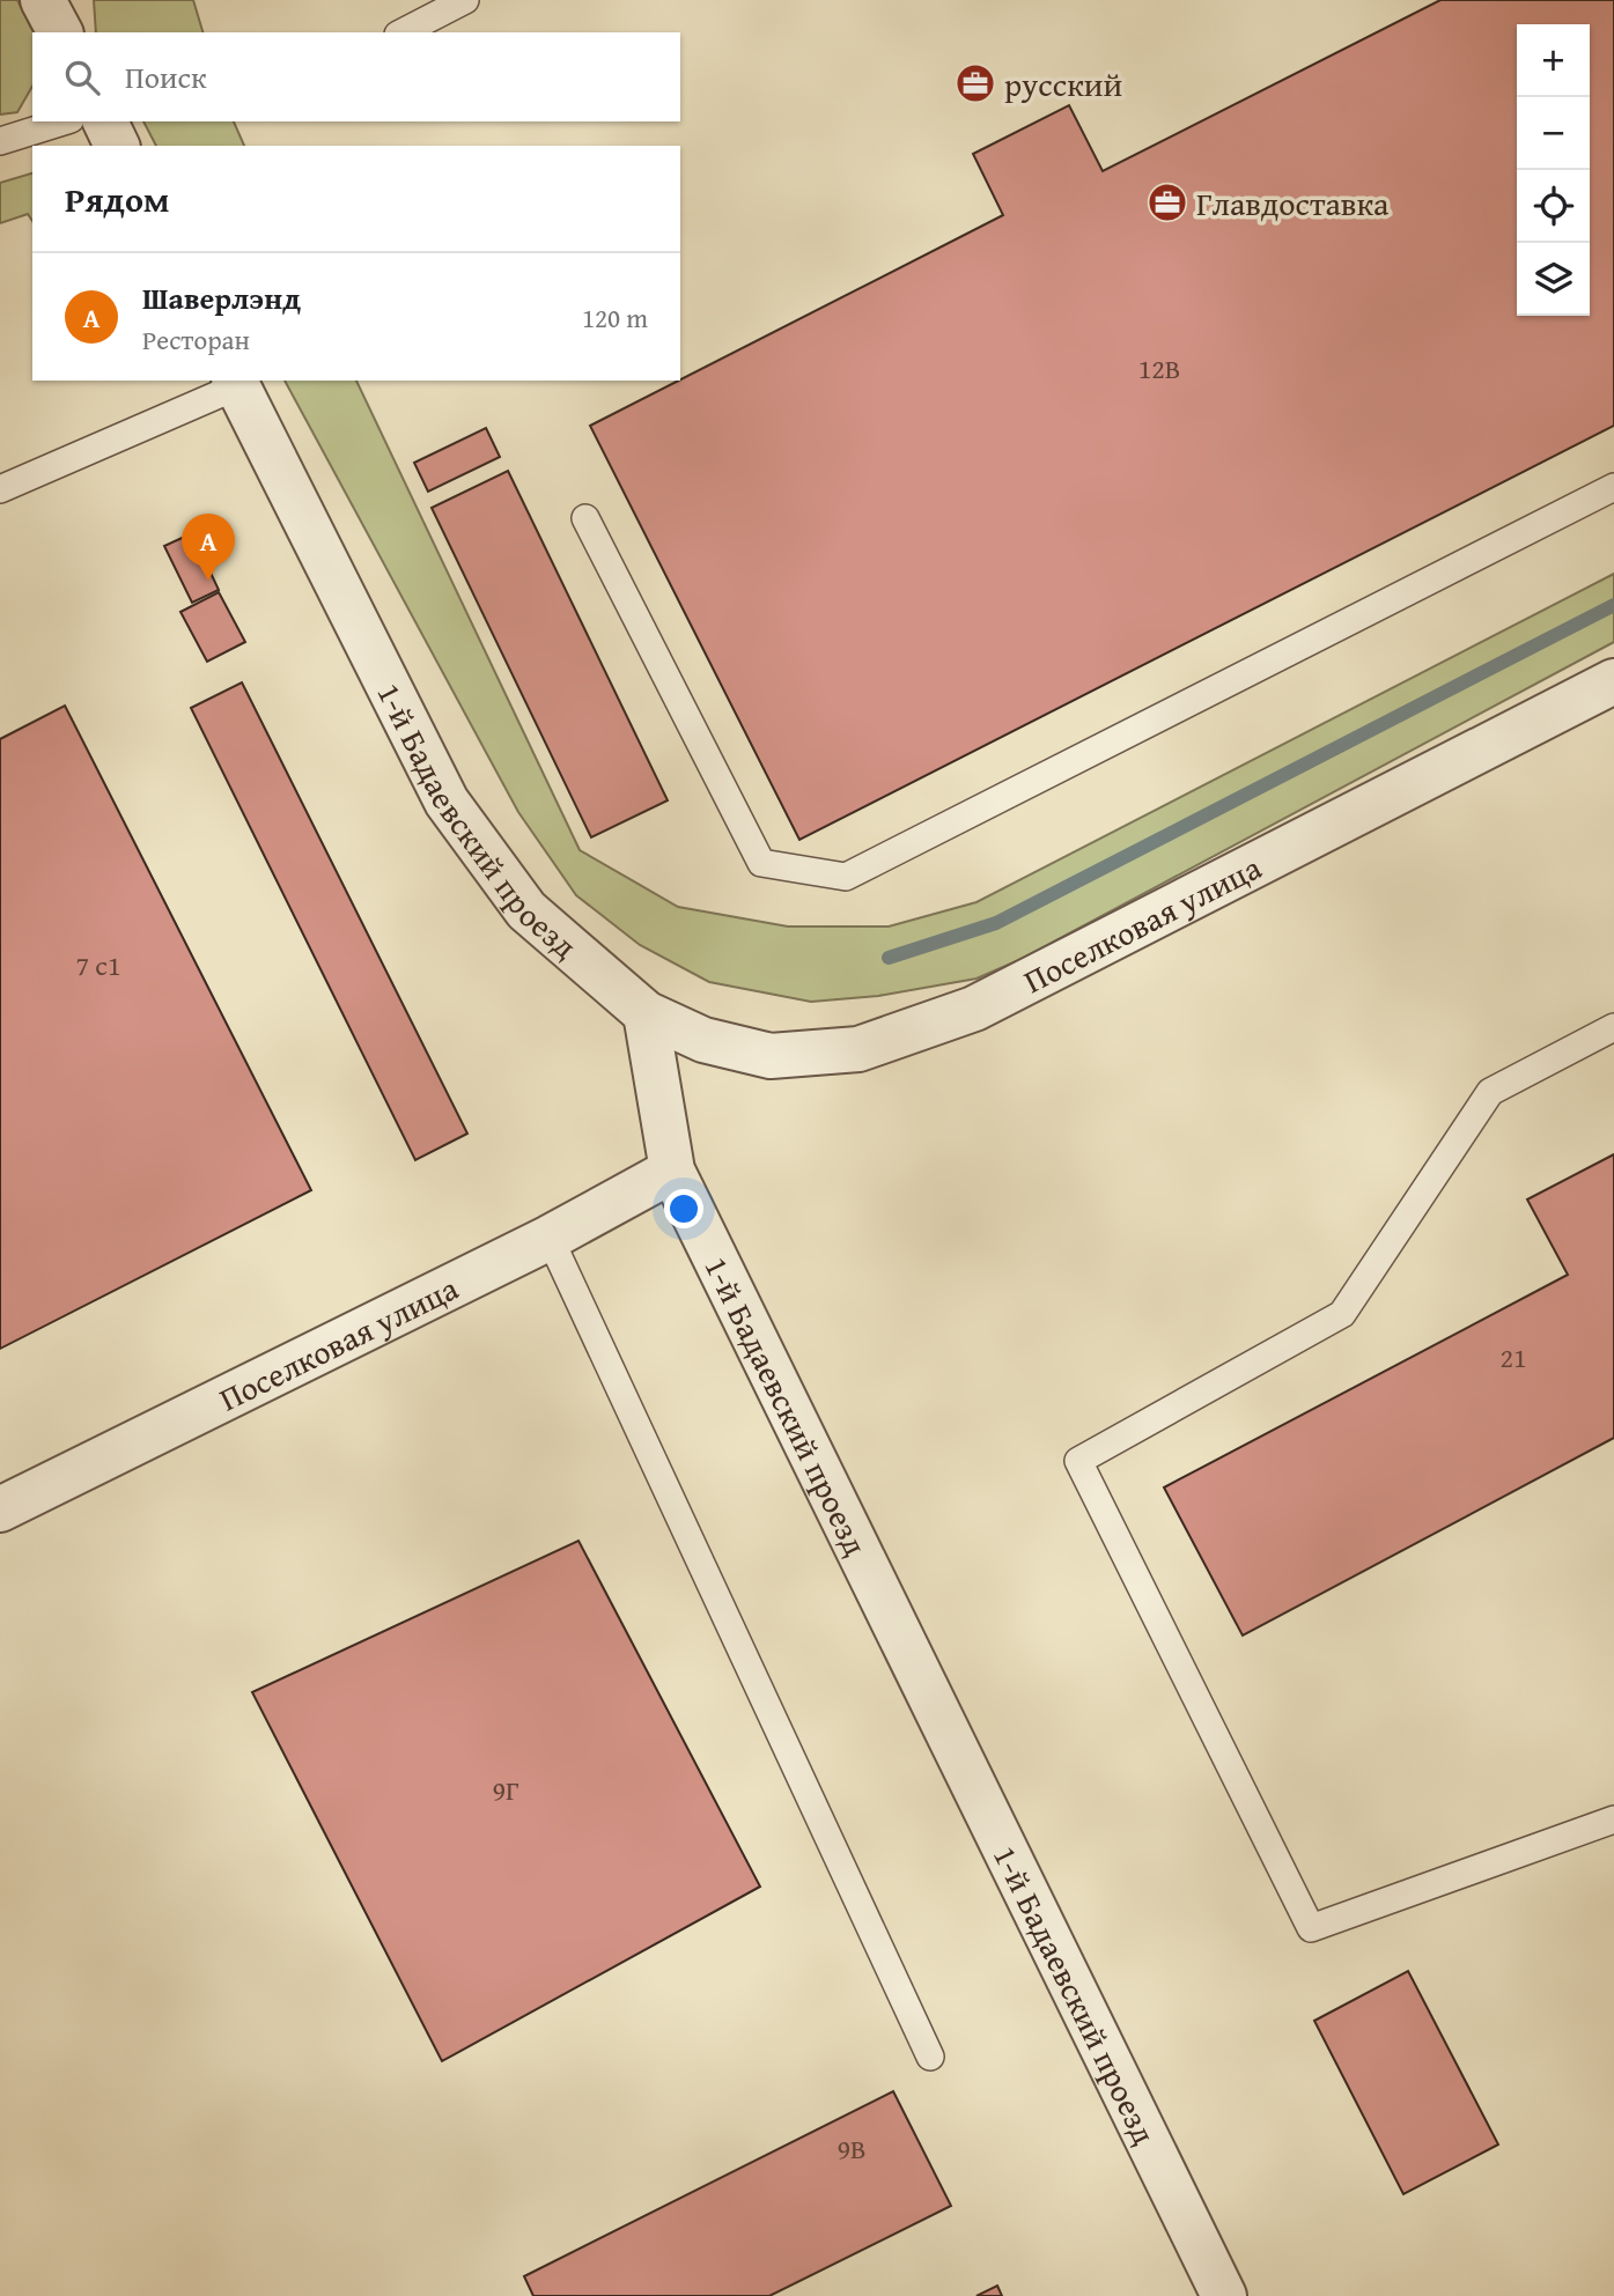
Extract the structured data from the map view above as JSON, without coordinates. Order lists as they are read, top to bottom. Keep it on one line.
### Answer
{"streets":{"street":["1-й Бадаевский проезд","Поселковая улица"]},"crossings":[["1-й Бадаевский проезд","Поселковая улица"]],"places":{"office":["русский","Главдоставка"]},"house_numbers":["12В","7 с1","21","9Г","9В"],"page":{"map_buttons":["+","−"],"search":"Поиск","heading":"Рядом","list":[{"mark":"A","name":"Шаверлэнд","note":"Ресторан","value":"120 m"}],"pins":"A"}}
